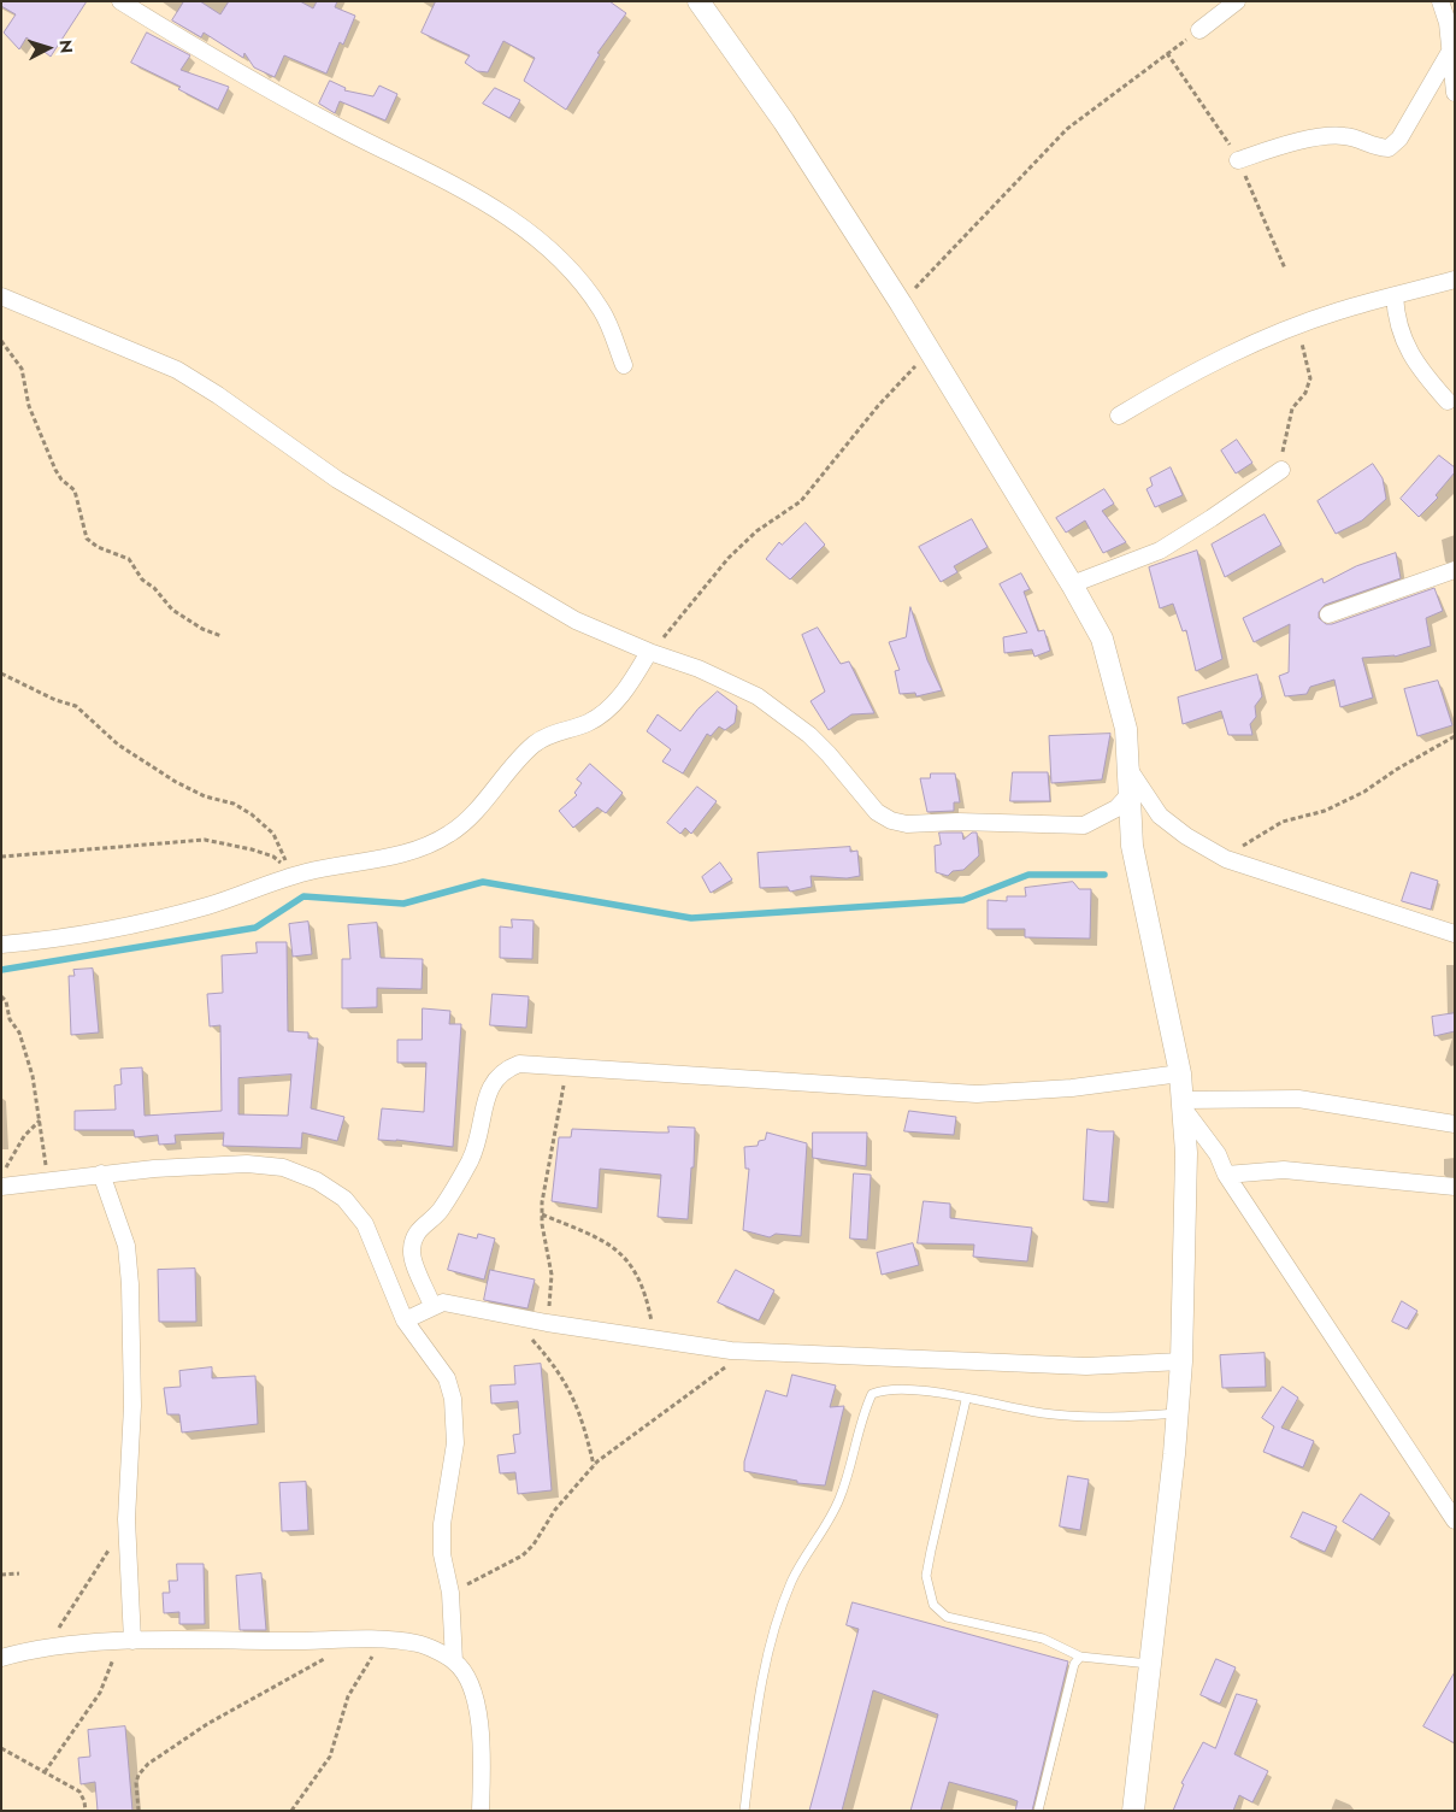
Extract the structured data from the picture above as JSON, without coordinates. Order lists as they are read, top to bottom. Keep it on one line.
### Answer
{"north":"right"}
